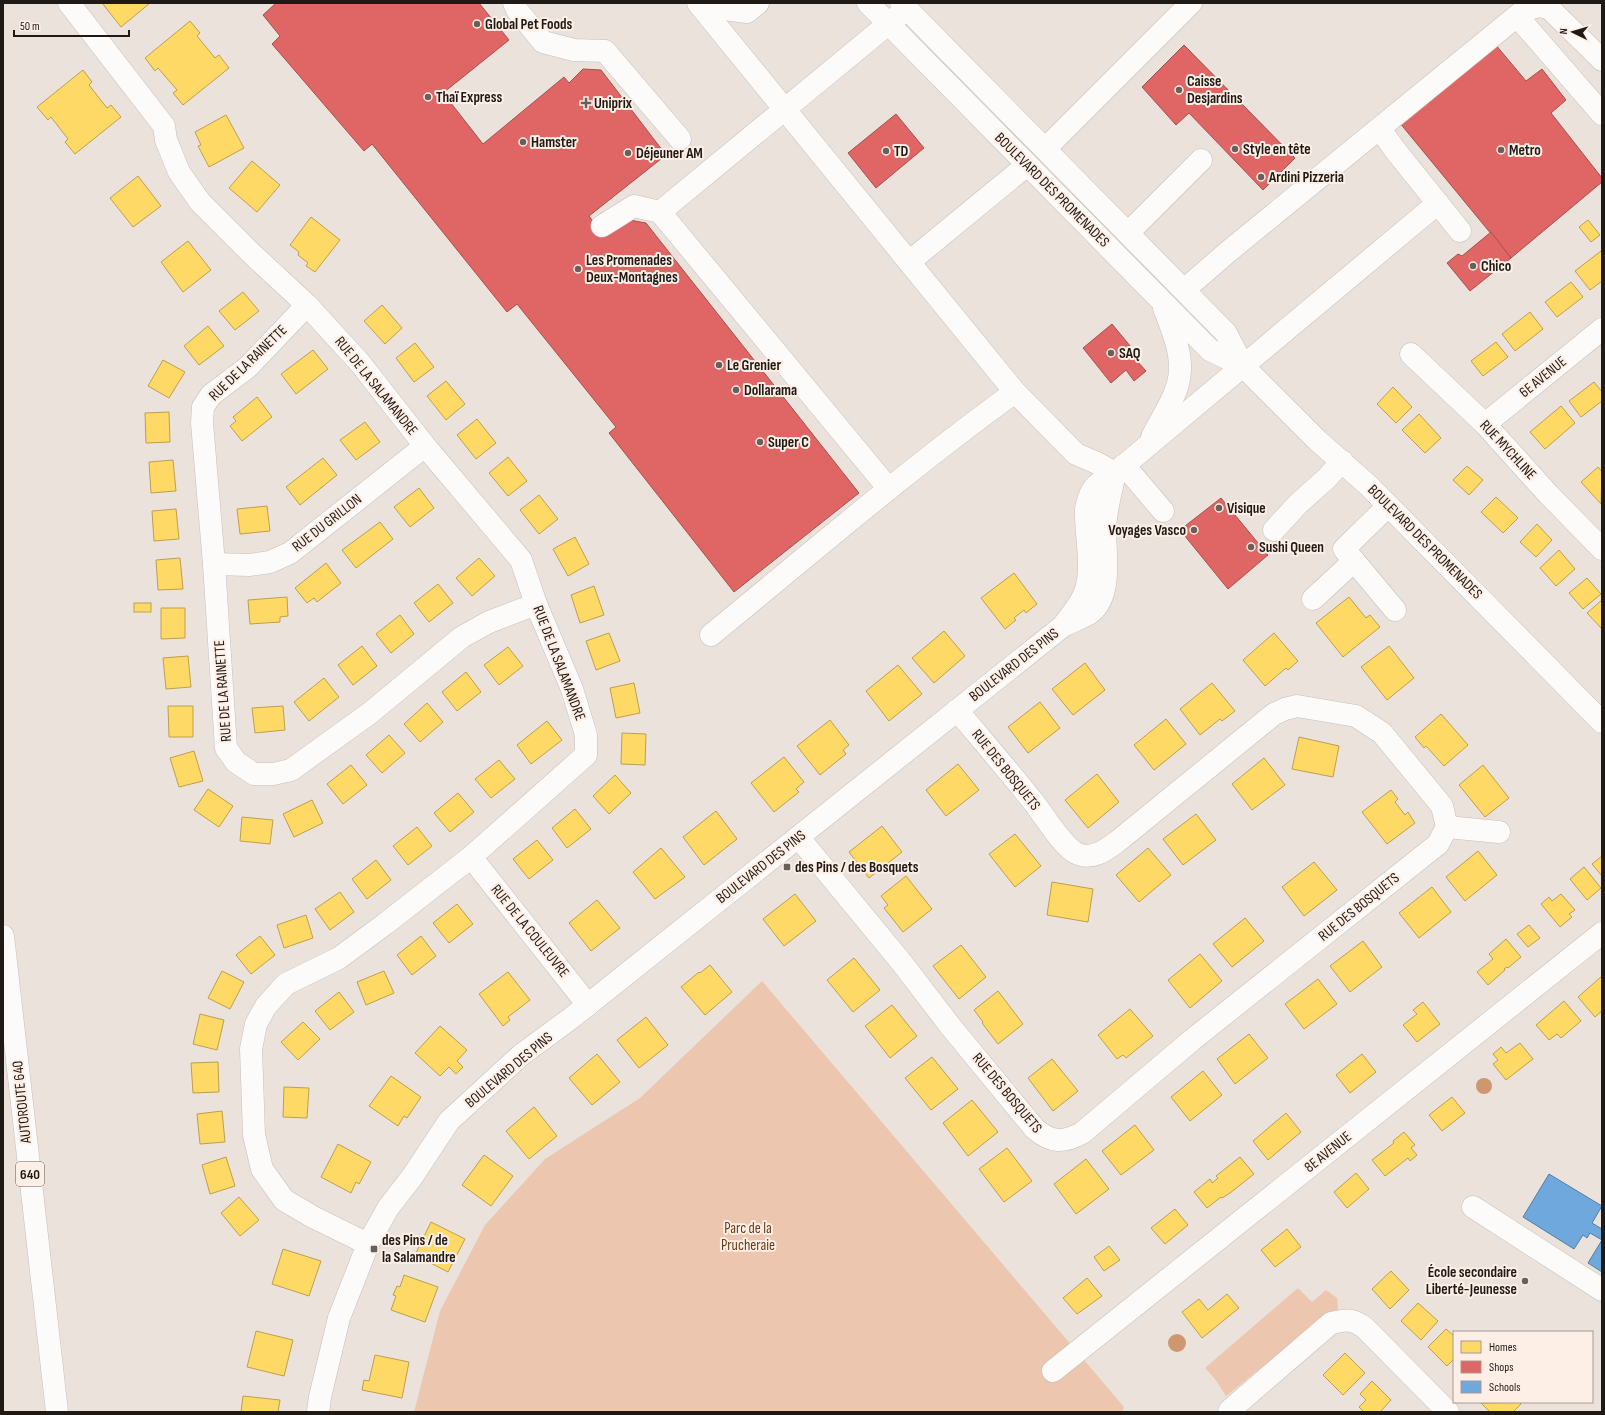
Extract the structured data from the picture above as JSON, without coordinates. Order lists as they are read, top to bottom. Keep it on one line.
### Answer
{"streets":{"main road":["BOULEVARD DES PROMENADES","RUE DE LA RAINETTE","6E AVENUE","RUE DE LA SALAMANDRE","RUE MYCHLINE","RUE DU GRILLON","BOULEVARD DES PINS","RUE DES BOSQUETS","RUE DE LA COULEUVRE","AUTOROUTE 640","8E AVENUE","640"]},"crossings":[["BOULEVARD DES PROMENADES","BOULEVARD DES PINS"],["RUE DE LA RAINETTE","RUE DE LA SALAMANDRE"],["RUE DE LA RAINETTE","RUE DU GRILLON"],["6E AVENUE","RUE MYCHLINE"],["RUE DE LA SALAMANDRE","RUE DU GRILLON"],["RUE DE LA SALAMANDRE","BOULEVARD DES PINS"],["RUE DE LA SALAMANDRE","RUE DE LA COULEUVRE"],["BOULEVARD DES PINS","RUE DES BOSQUETS"],["BOULEVARD DES PINS","RUE DE LA COULEUVRE"]],"parks":["Parc de la Prucheraie"],"places":{"other":["Global Pet Foods","Caisse Desjardins","Thaï Express","Hamster","Style en tête","Metro","TD","Déjeuner AM","Ardini Pizzeria","Chico","Les Promenades Deux-Montagnes","SAQ","Le Grenier","Dollarama","Super C","Visique","Voyages Vasco","Sushi Queen","École secondaire Liberté-Jeunesse"],"health":["Uniprix"],"transit":["des Pins / des Bosquets","des Pins / de la Salamandre"]},"legend":["Homes","Shops","Schools"],"scale_bar":"50 m","north":"left"}
